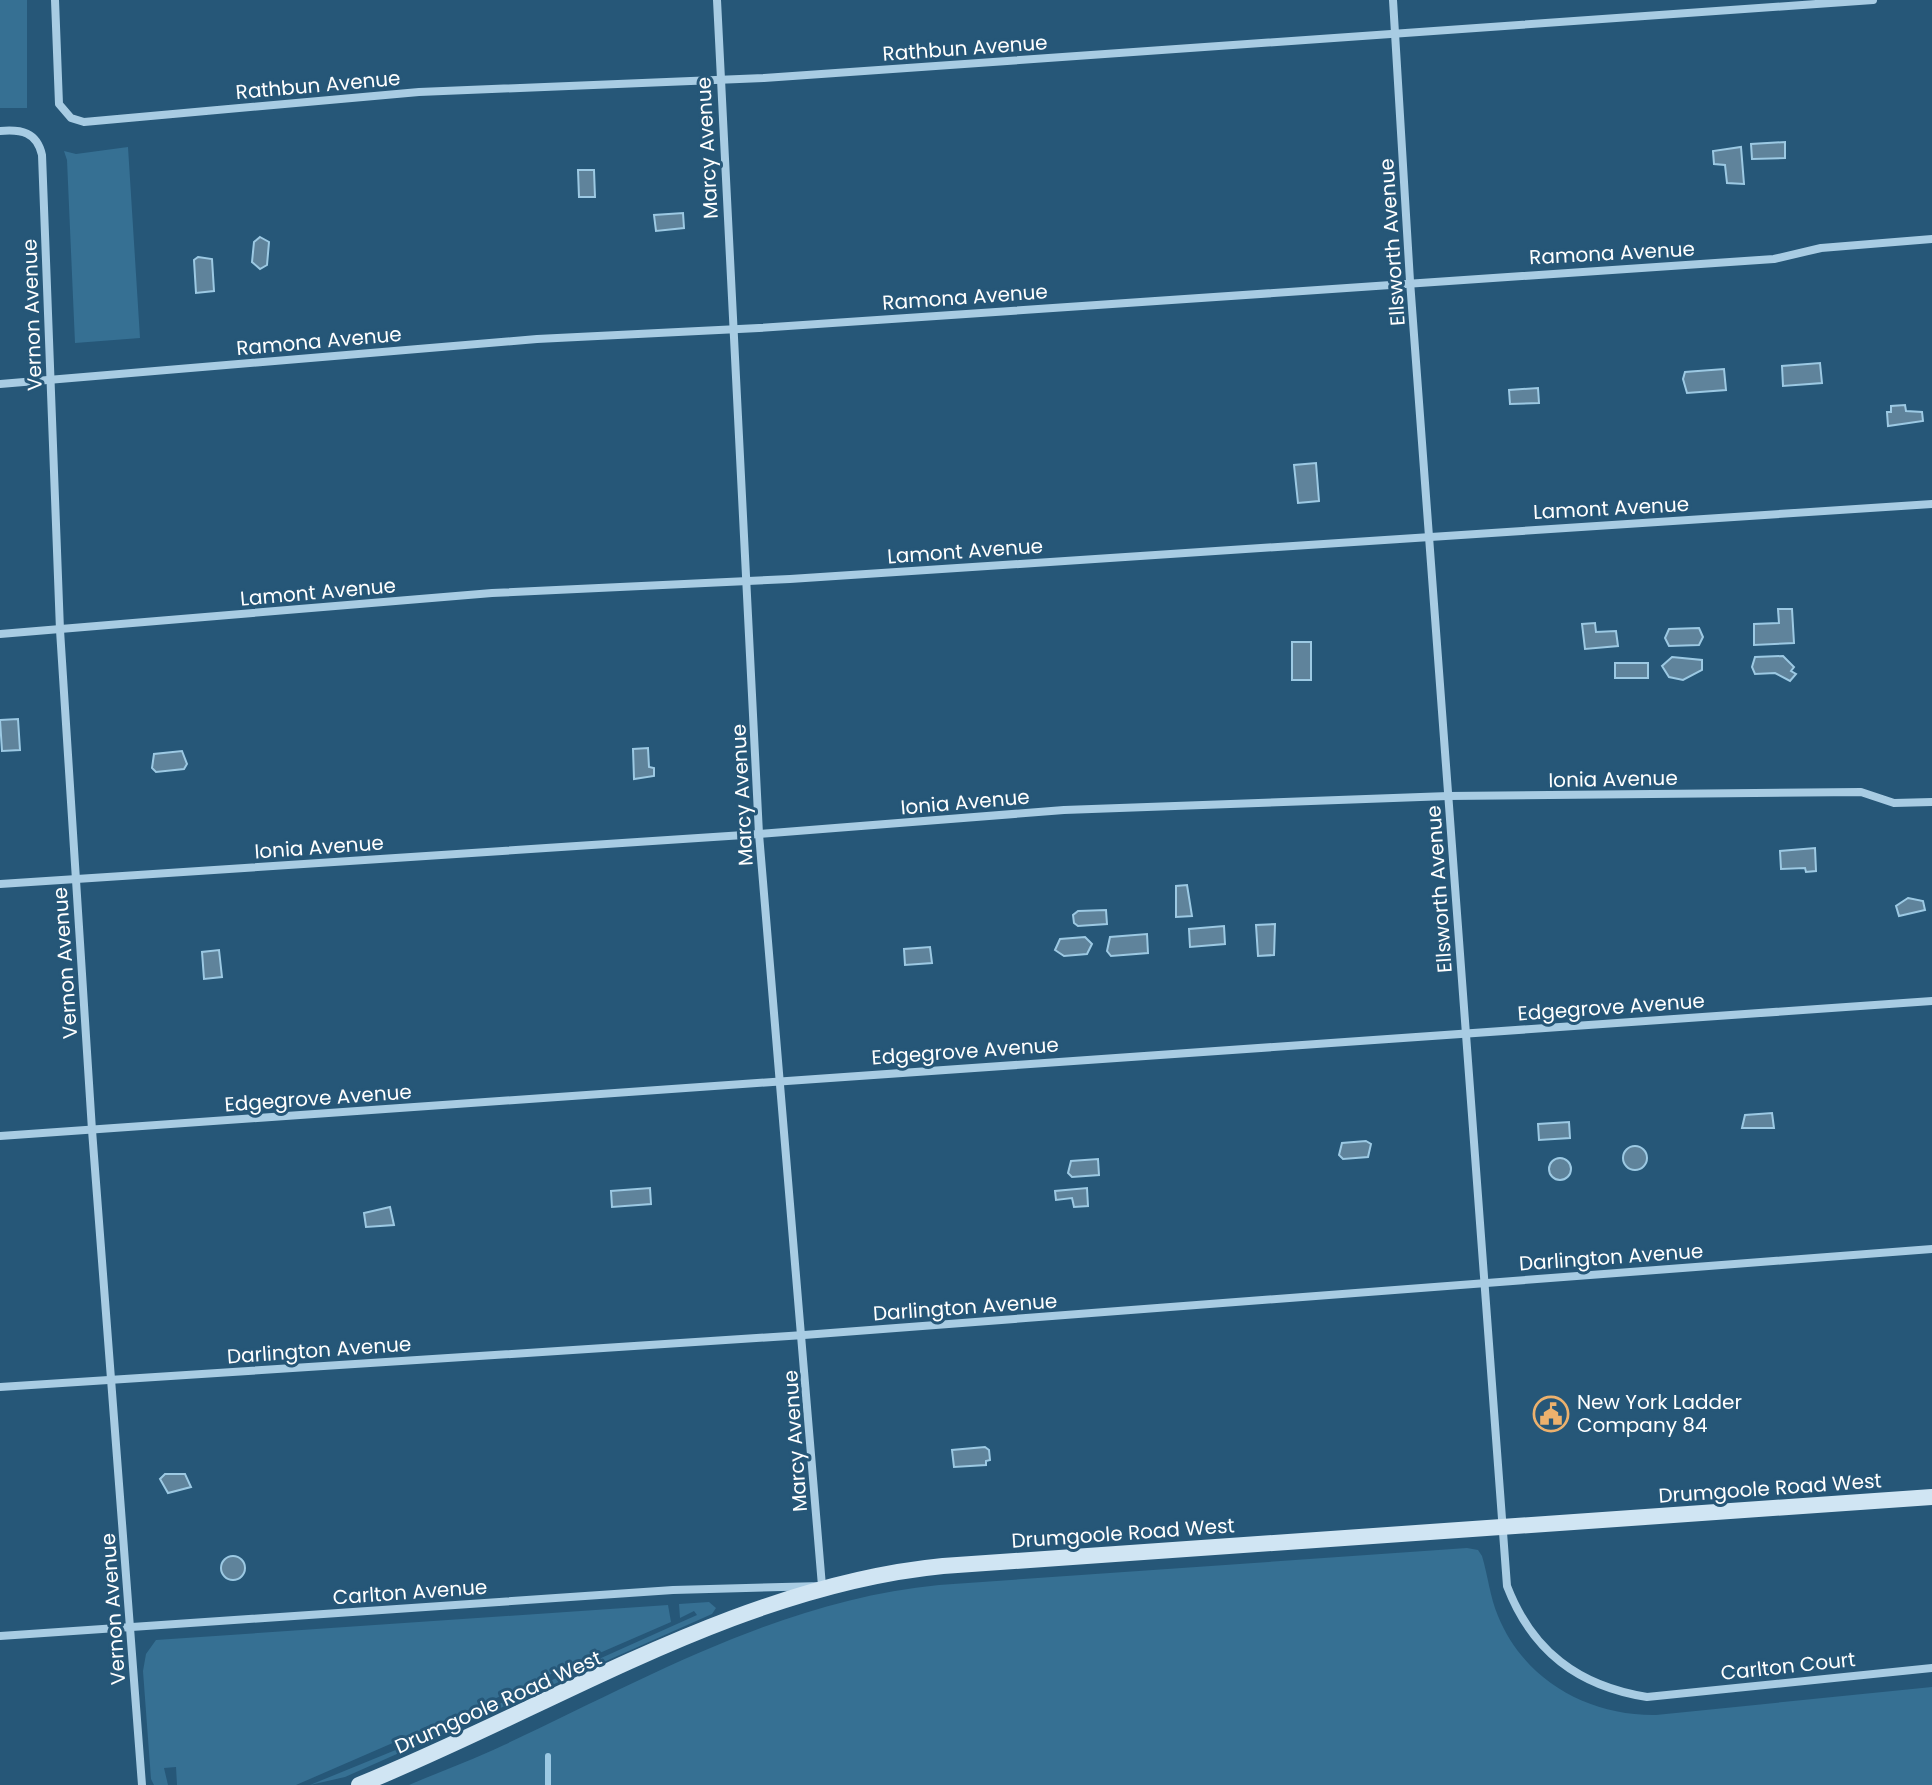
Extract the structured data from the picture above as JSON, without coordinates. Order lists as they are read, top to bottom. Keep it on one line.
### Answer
{"streets":{"main road":["Drumgoole Road West"],"street":["Rathbun Avenue","Marcy Avenue","Ellsworth Avenue","Ramona Avenue","Vernon Avenue","Lamont Avenue","Ionia Avenue","Edgegrove Avenue","Darlington Avenue","Carlton Avenue","Carlton Court"]},"crossings":[["Rathbun Avenue","Marcy Avenue"],["Rathbun Avenue","Ellsworth Avenue"],["Marcy Avenue","Ramona Avenue"],["Marcy Avenue","Lamont Avenue"],["Marcy Avenue","Ionia Avenue"],["Marcy Avenue","Edgegrove Avenue"],["Marcy Avenue","Darlington Avenue"],["Marcy Avenue","Drumgoole Road West"],["Marcy Avenue","Carlton Avenue"],["Ellsworth Avenue","Ramona Avenue"],["Ellsworth Avenue","Lamont Avenue"],["Ellsworth Avenue","Ionia Avenue"],["Ellsworth Avenue","Edgegrove Avenue"],["Ellsworth Avenue","Darlington Avenue"],["Ellsworth Avenue","Drumgoole Road West"],["Ellsworth Avenue","Carlton Court"],["Ramona Avenue","Vernon Avenue"],["Vernon Avenue","Lamont Avenue"],["Vernon Avenue","Ionia Avenue"],["Vernon Avenue","Edgegrove Avenue"],["Vernon Avenue","Darlington Avenue"],["Vernon Avenue","Carlton Avenue"],["Drumgoole Road West","Carlton Avenue"]],"places":{"public building":["New York Ladder Company 84"]}}
